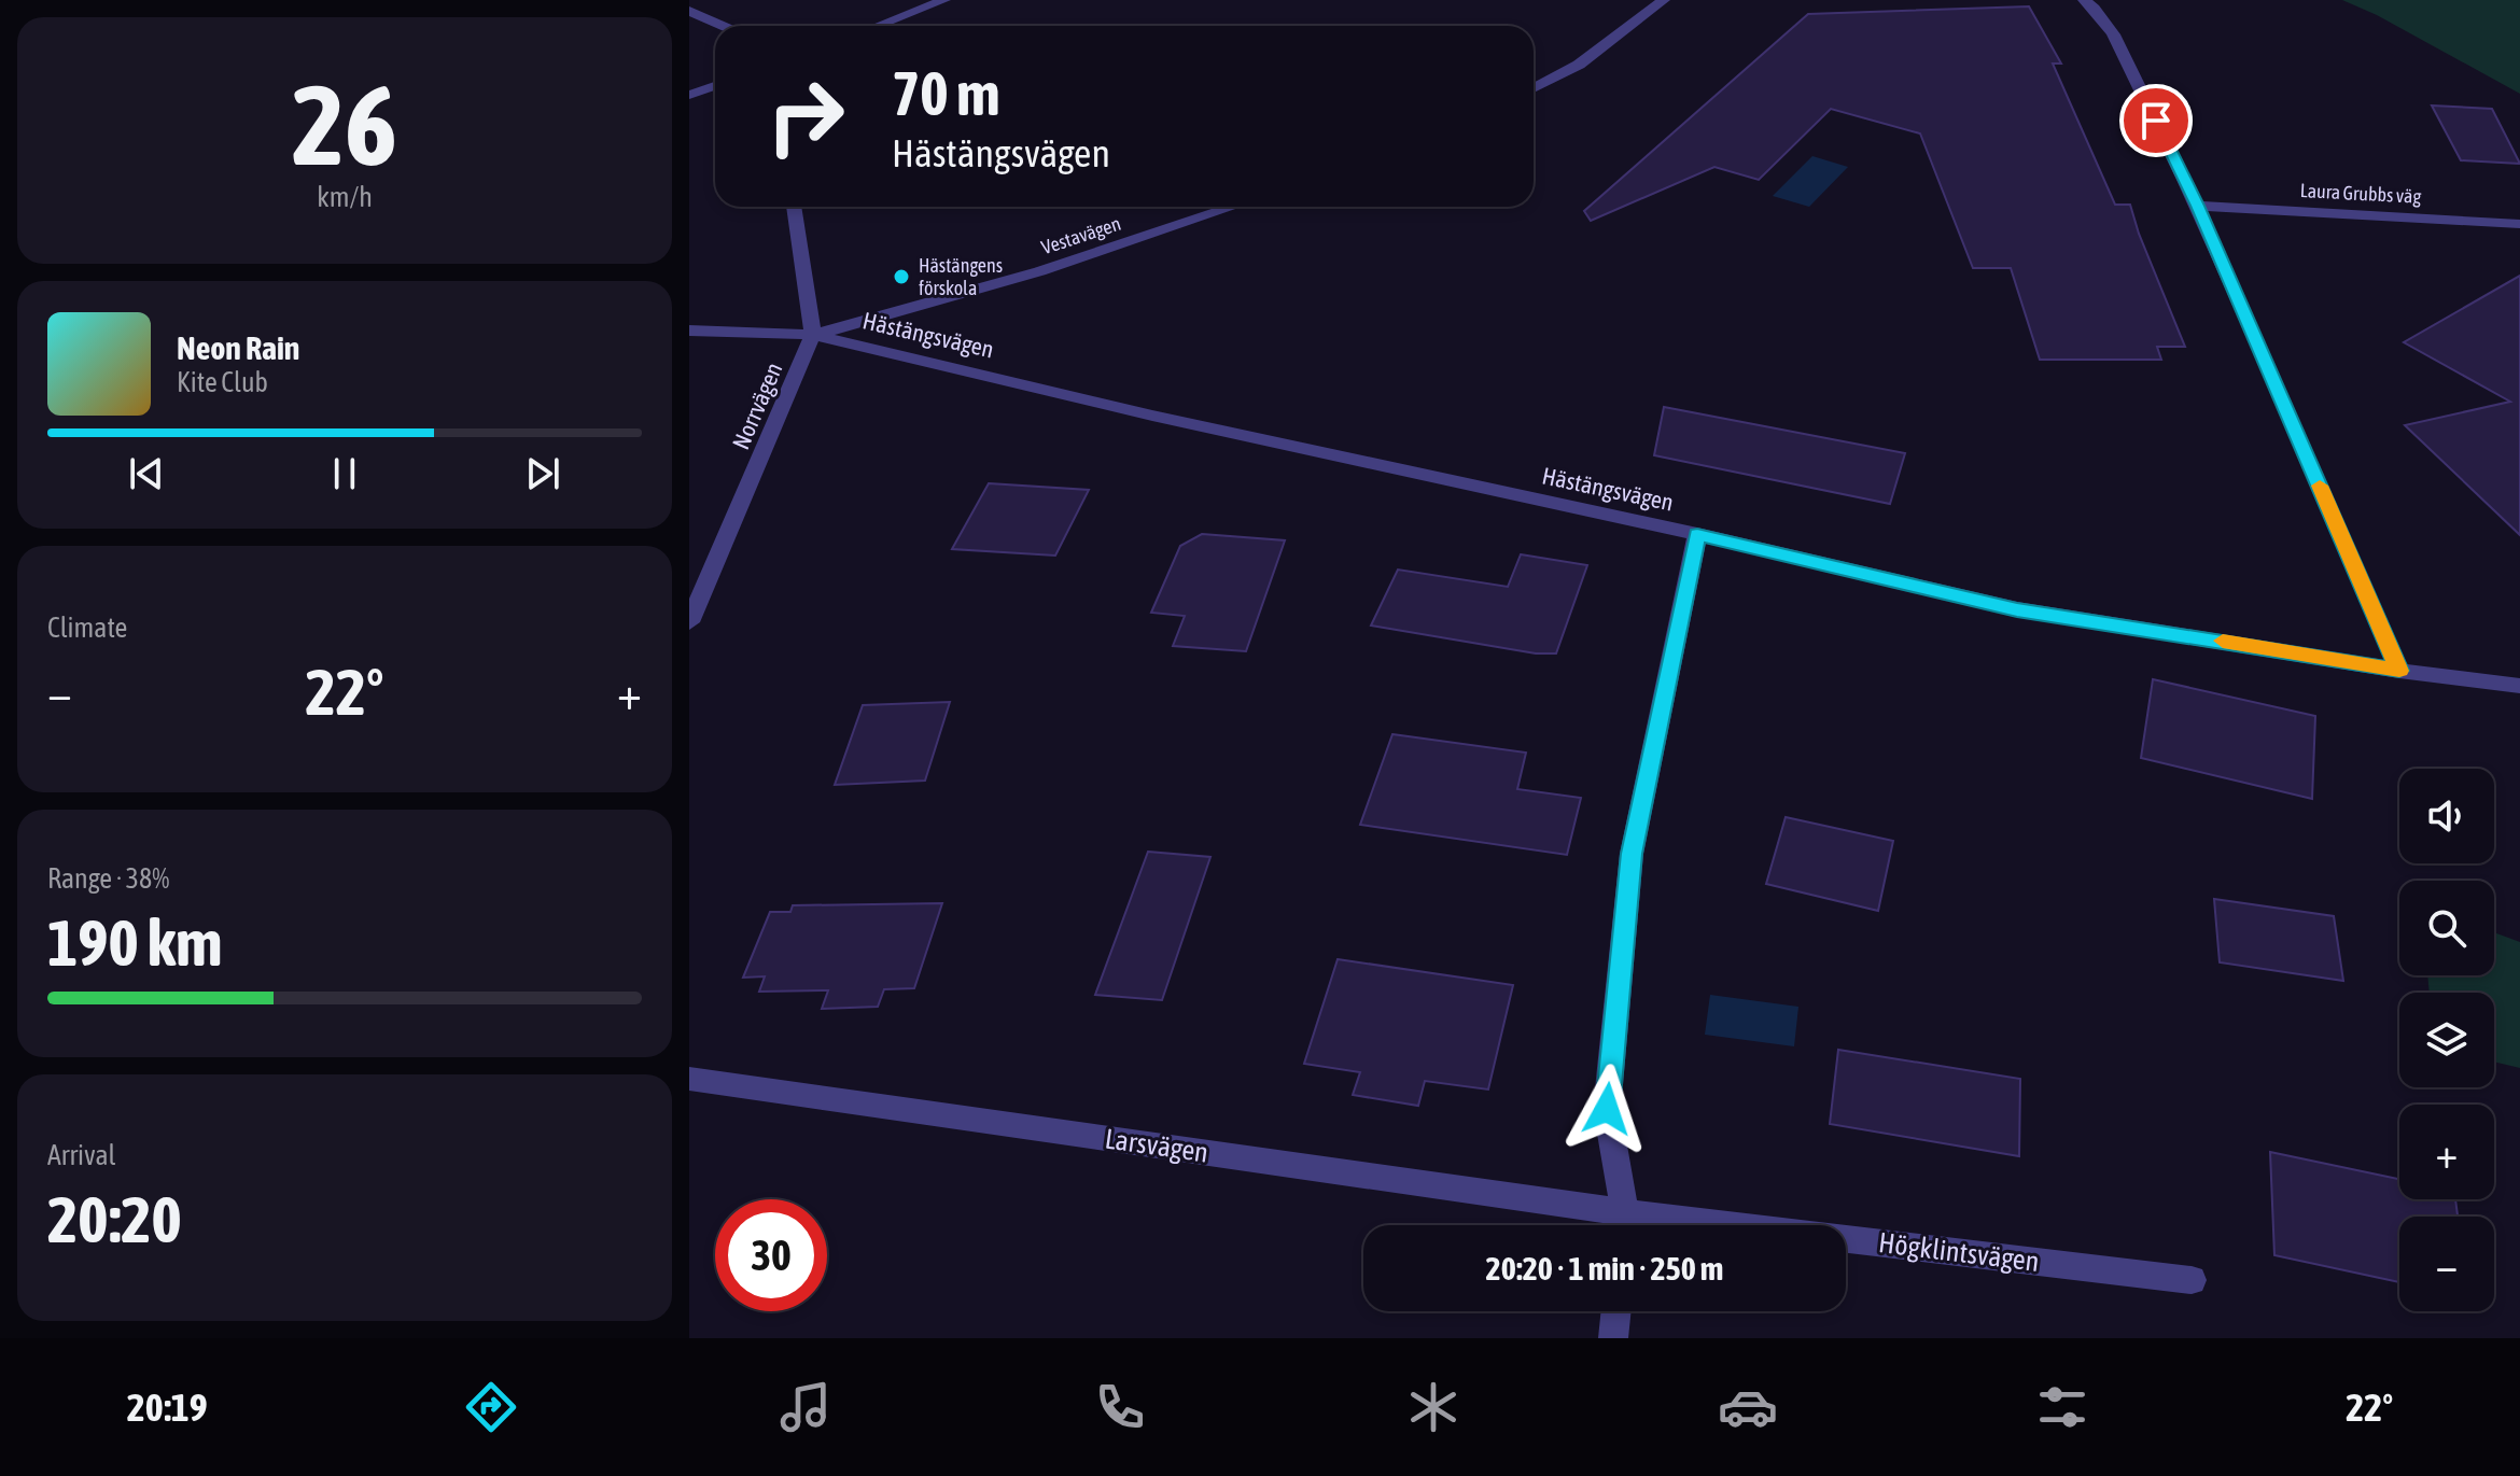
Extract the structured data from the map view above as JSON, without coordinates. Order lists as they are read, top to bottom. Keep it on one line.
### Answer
{"streets":{"street":["Laura Grubbs väg","Vestavägen","Hästängsvägen","Norrvägen","Larsvägen","Högklintsvägen"]},"crossings":[["Vestavägen","Hästängsvägen"],["Vestavägen","Norrvägen"],["Hästängsvägen","Norrvägen"]],"places":["Hästängens förskola"],"page":{"tile":[["26","km/h"],"Climate",["Range · 38%","190 km"],["Arrival","20:20"]],"turn":["70 m","Hästängsvägen"],"song":["Neon Rain","Kite Club"],"heat":["−","22°","+"],"map_buttons":["+","−"],"limit":"30","trip":"20:20 · 1 min · 250 m","tabs":["20:19","22°"]}}
